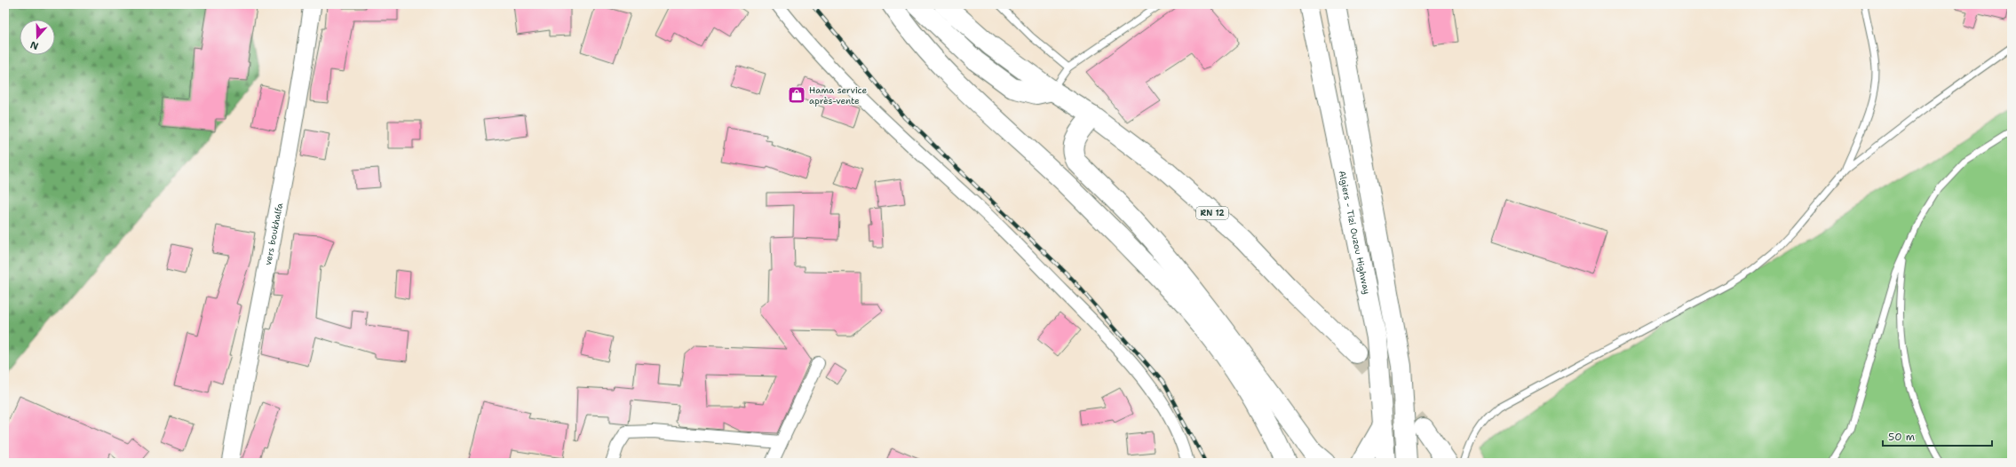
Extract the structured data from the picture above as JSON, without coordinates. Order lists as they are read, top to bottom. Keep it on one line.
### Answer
{"streets":{"highway":["RN 12","Algiers - Tizi Ouzou Highway"],"street":["vers boukhalfa"]},"places":{"shop":["Hama service après-vente"]},"scale_bar":"50 m","north":"bottom"}
